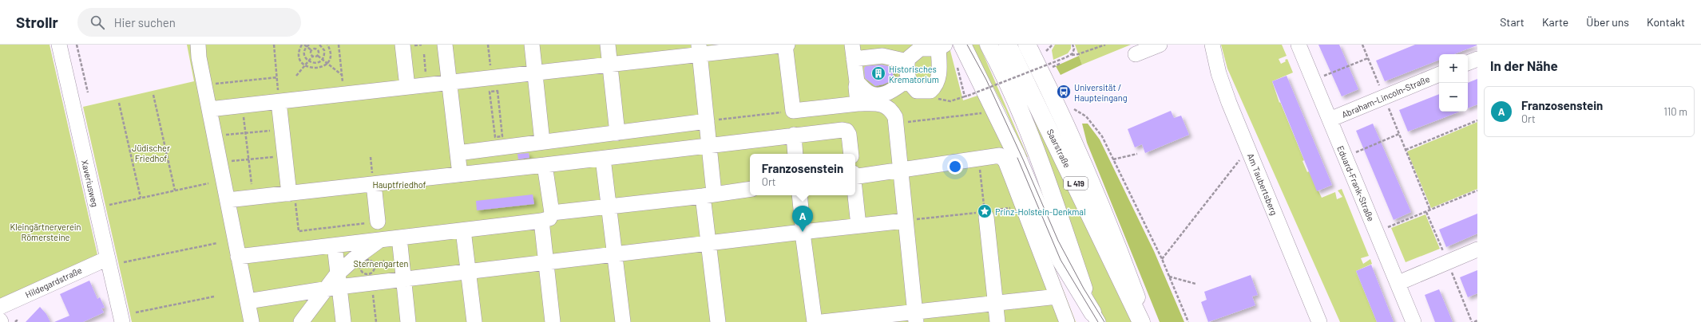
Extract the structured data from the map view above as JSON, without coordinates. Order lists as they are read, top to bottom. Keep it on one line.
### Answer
{"streets":{"main road":["Saarstraße","L 419"],"street":["Abraham-Lincoln-Straße","Xaveriusweg","Eduard-Frank-Straße","Am Taubertsberg","Hildegardstraße"]},"crossings":[["Abraham-Lincoln-Straße","Eduard-Frank-Straße"],["Xaveriusweg","Hildegardstraße"]],"parks":["Jüdischer Friedhof","Hauptfriedhof","Kleingärtnerverein Römersteine","Sternengarten"],"places":{"building":["Historisches Krematorium"],"bus stop":["Universität / Haupteingang"],"place":["Prinz-Holstein-Denkmal"]},"page":{"header":"Strollr","search":"Hier suchen","nav":["Start","Karte","Über uns","Kontakt"],"heading":"In der Nähe","map_buttons":["+","−"],"list":[{"mark":"A","name":"Franzosenstein","note":"Ort","value":"110 m"}],"popup":["Franzosenstein","Ort"],"pins":"A"}}
